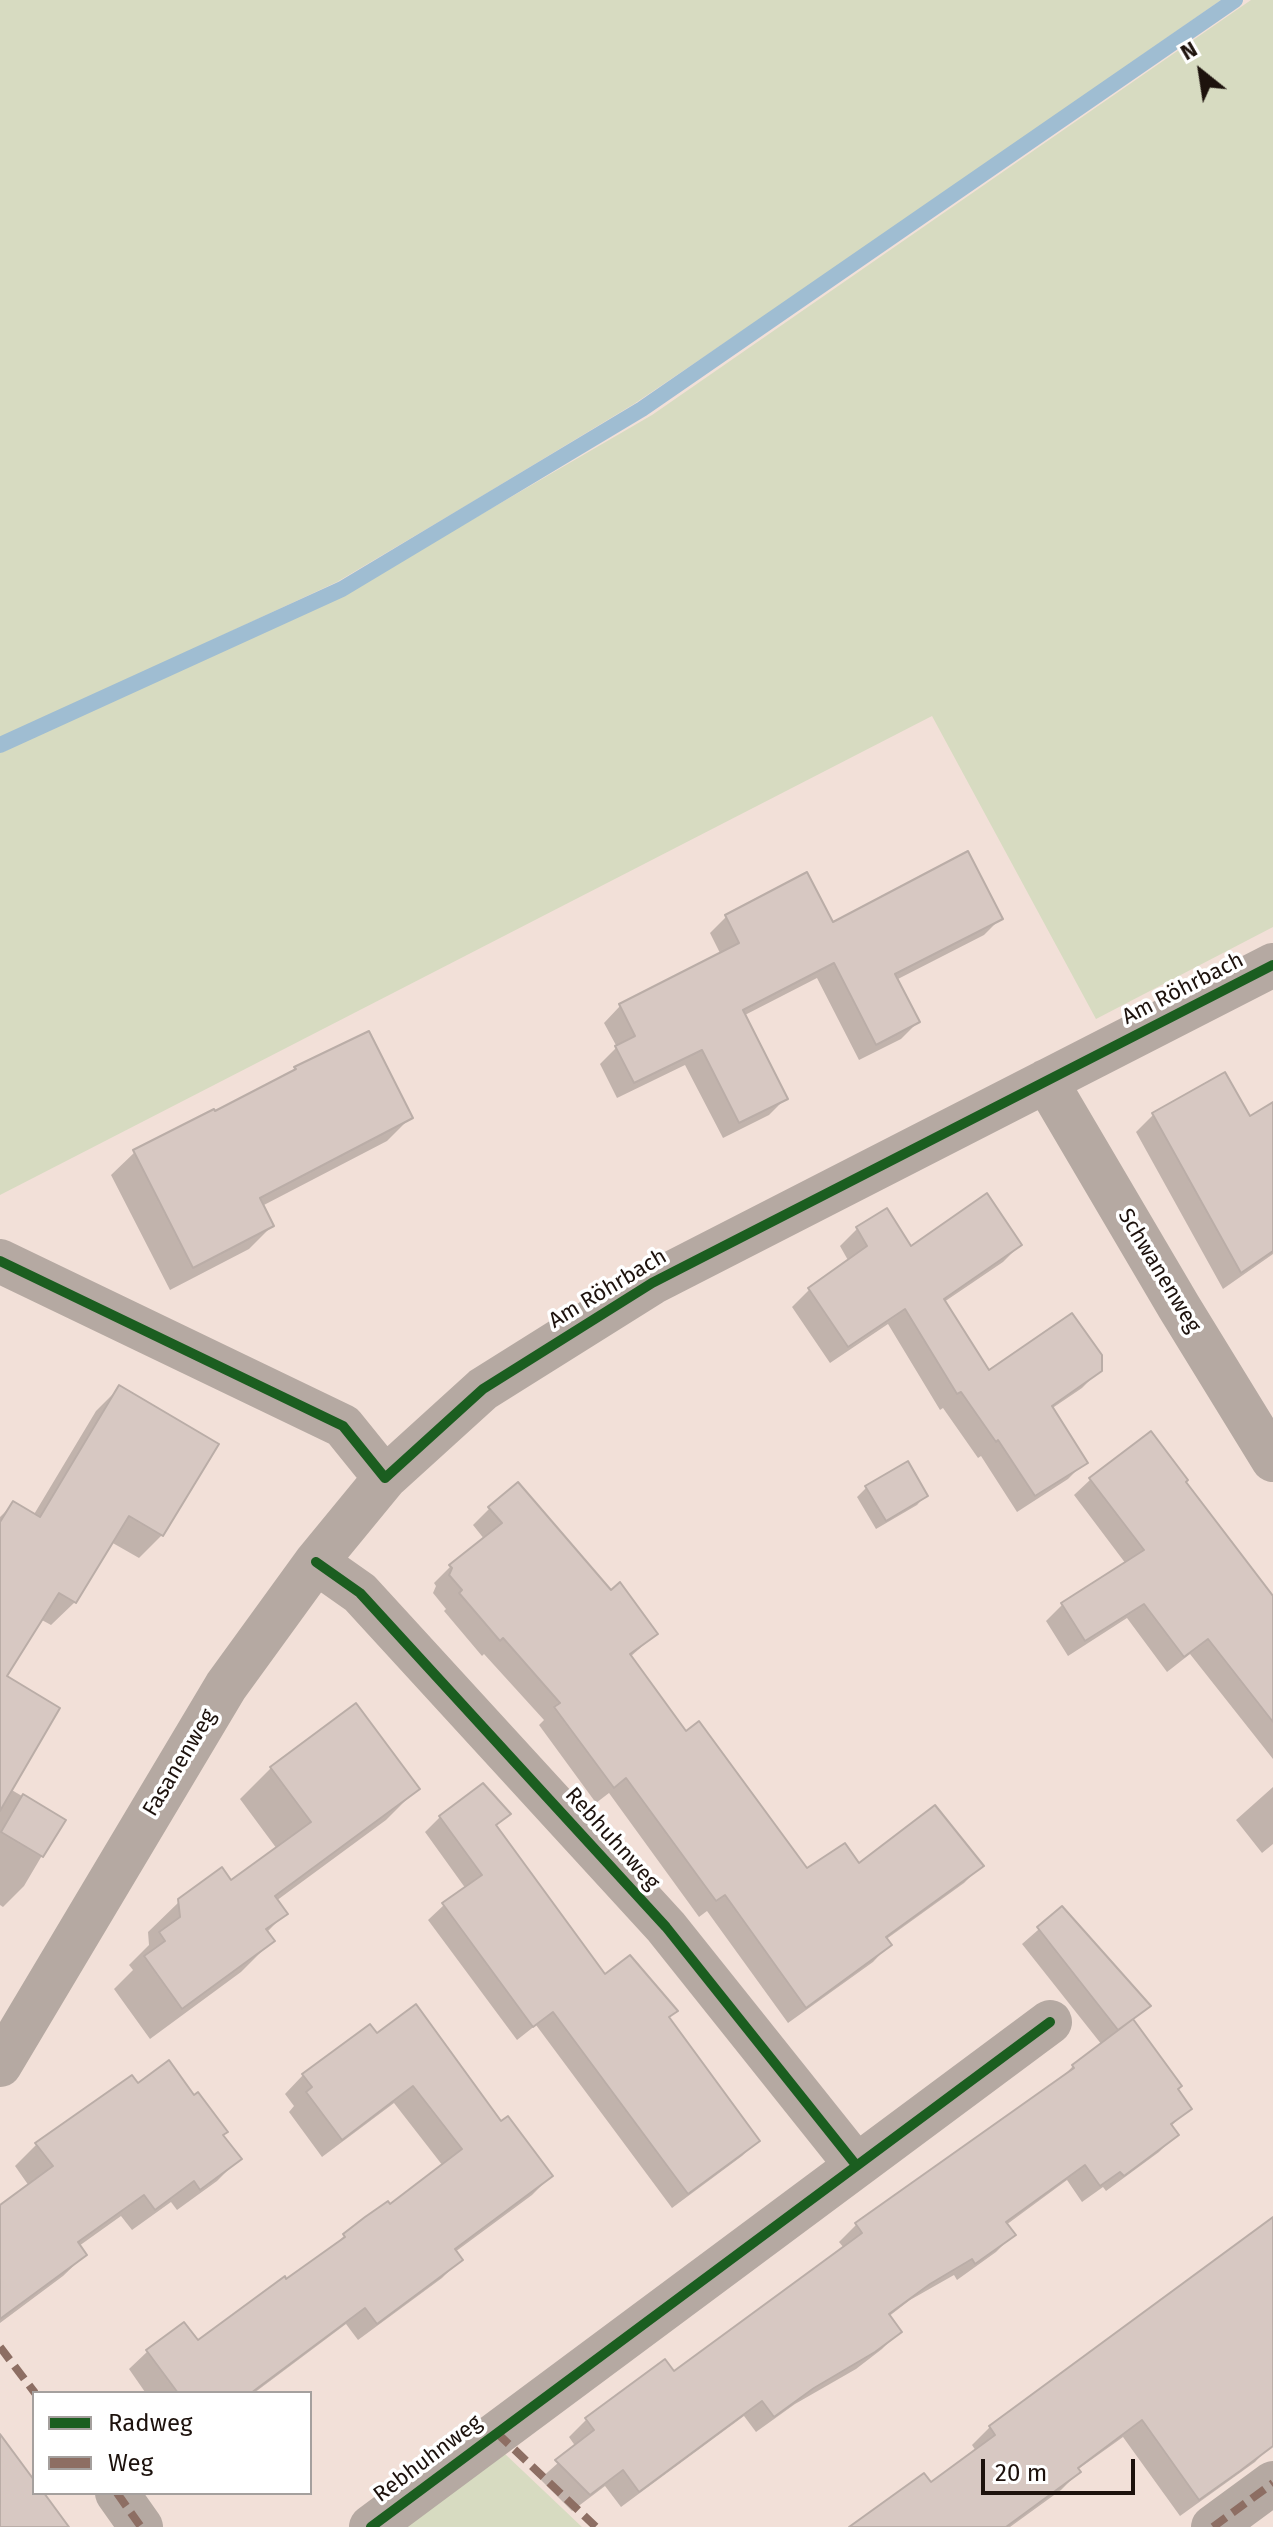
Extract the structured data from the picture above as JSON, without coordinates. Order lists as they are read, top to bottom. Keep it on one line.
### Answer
{"streets":{"street":["Am Röhrbach","Schwanenweg","Fasanenweg","Rebhuhnweg"]},"crossings":[["Am Röhrbach","Schwanenweg"],["Am Röhrbach","Fasanenweg"],["Fasanenweg","Rebhuhnweg"]],"legend":["Radweg","Weg"],"scale_bar":"20 m","north":"top left"}
